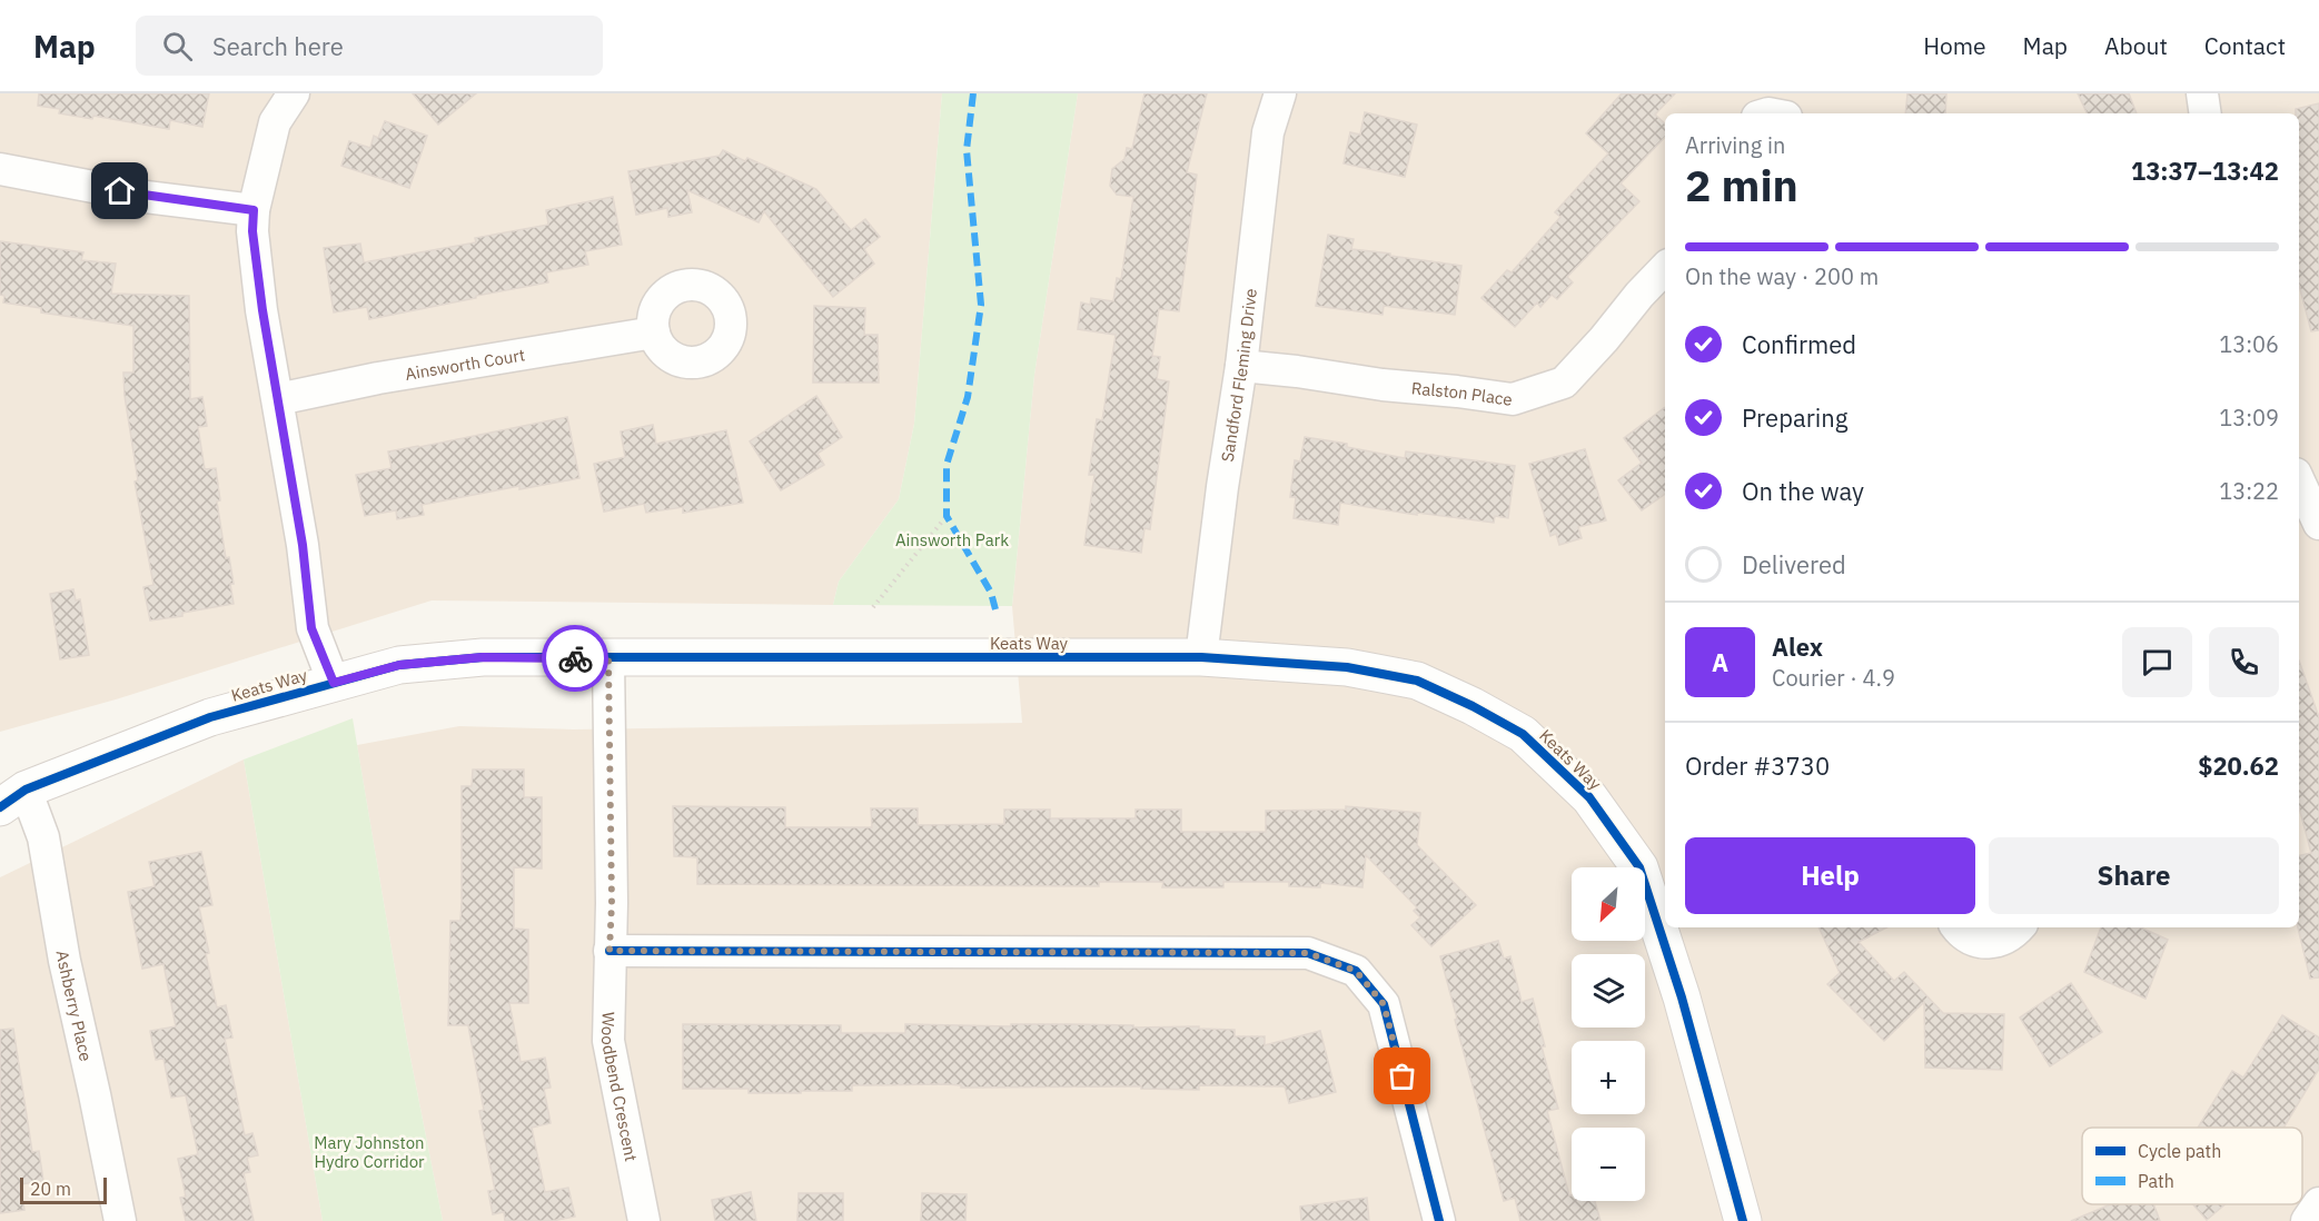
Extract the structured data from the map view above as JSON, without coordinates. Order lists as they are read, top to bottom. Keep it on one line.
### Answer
{"streets":{"street":["Ainsworth Court","Sandford Fleming Drive","Ralston Place","Keats Way","Ashberry Place","Woodbend Crescent"]},"crossings":[["Sandford Fleming Drive","Ralston Place"],["Sandford Fleming Drive","Keats Way"],["Keats Way","Ashberry Place"],["Keats Way","Woodbend Crescent"]],"parks":["Ainsworth Park","Mary Johnston Hydro Corridor"],"legend":["Cycle path","Path"],"scale_bar":"20 m","north":"bottom left","page":{"header":"Map","search":"Search here","nav":["Home","Map","About","Contact"],"heading":["2 min","Arriving in","13:37–13:42"],"panel":["Alex","Courier · 4.9","Order #3730","$20.62"],"bar":"On the way · 200 m","list":[["Confirmed","13:06"],["Preparing","13:09"],["On the way","13:22"],"Delivered"],"round":"A","buttons":["Help","Share"],"map_buttons":["+","−"],"scale":"20 m"}}
